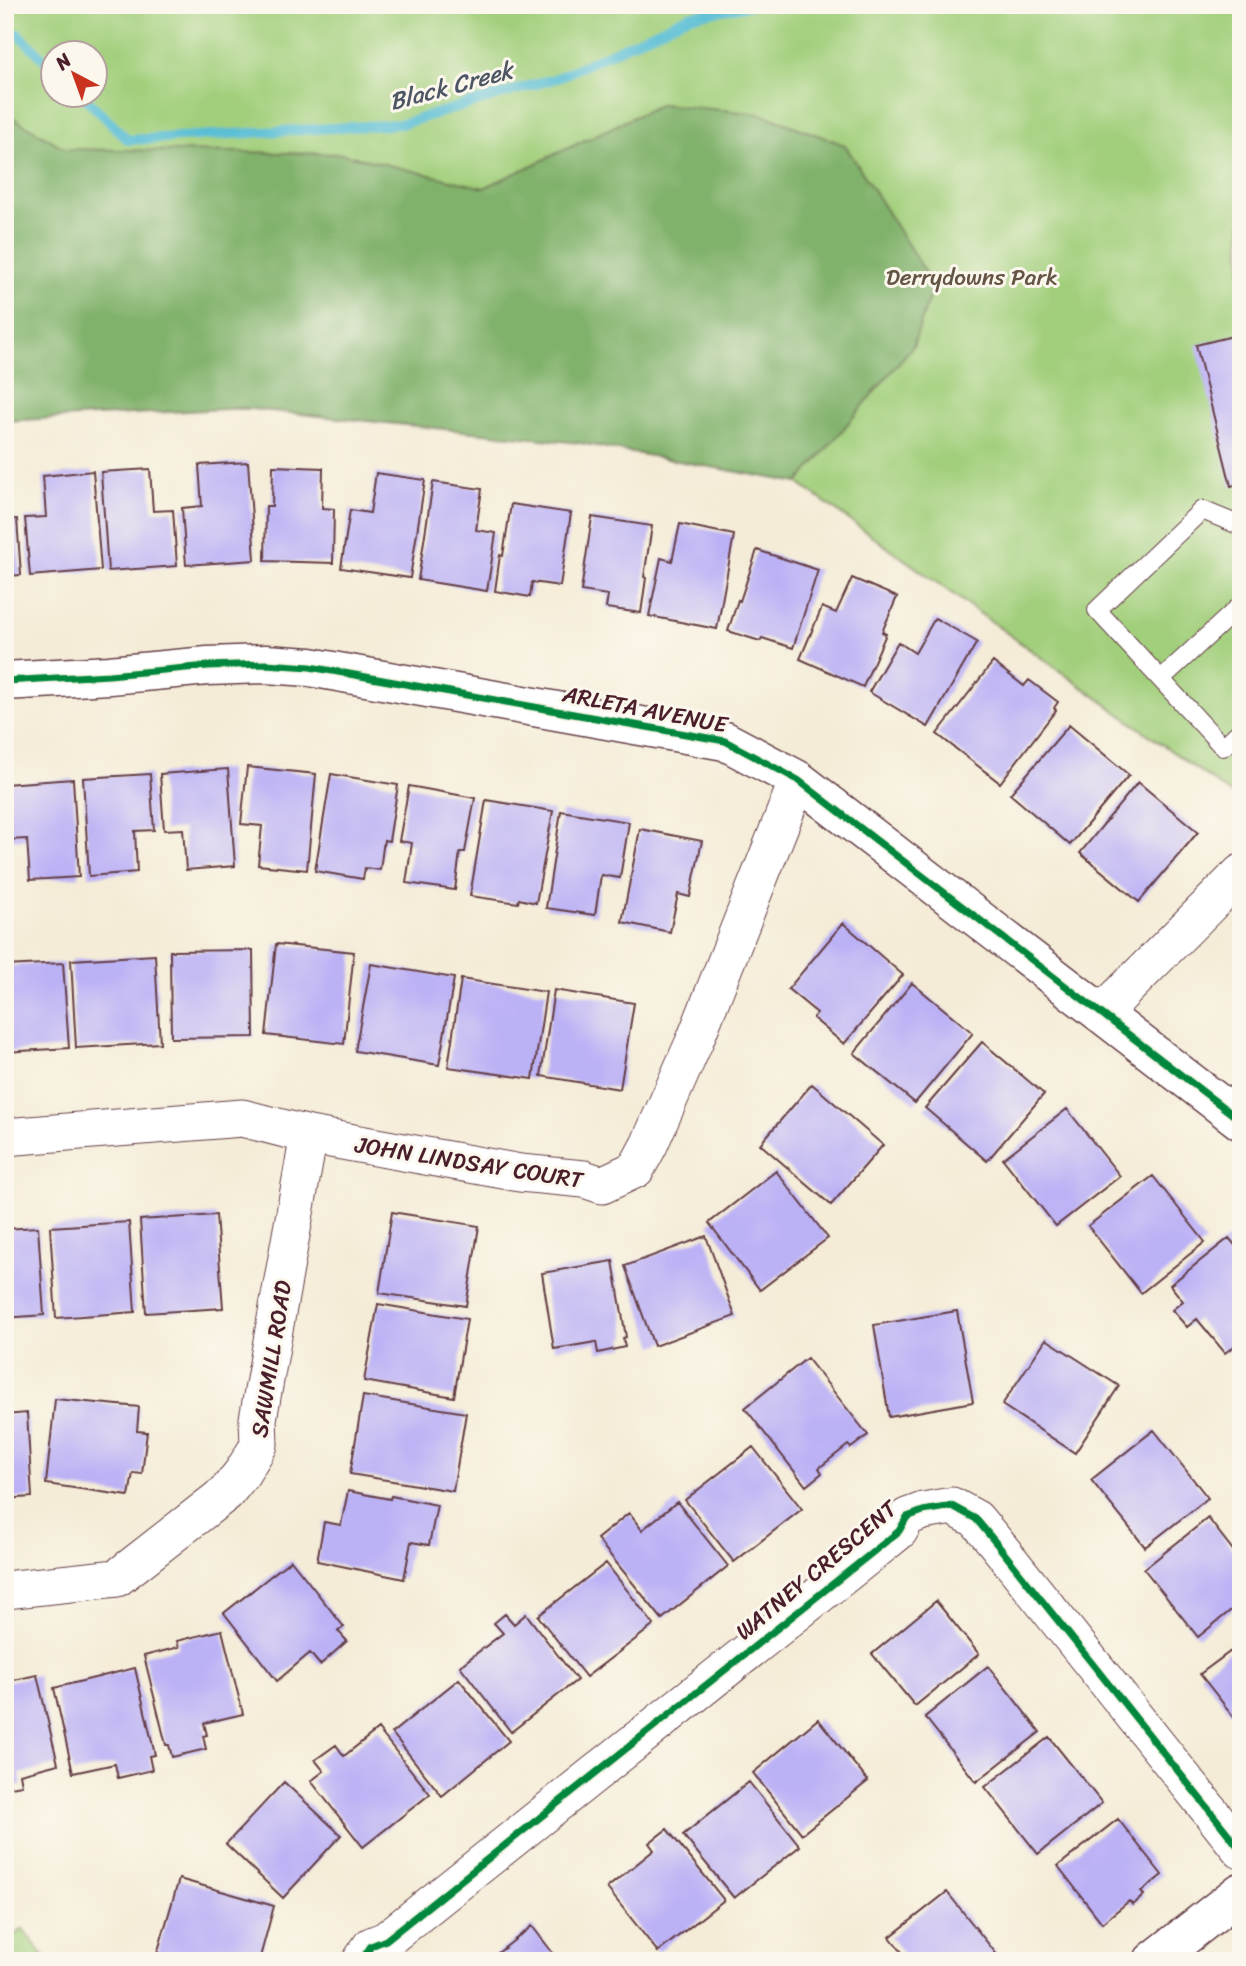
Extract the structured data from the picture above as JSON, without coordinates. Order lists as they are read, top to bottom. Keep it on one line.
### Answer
{"streets":{"street":["ARLETA AVENUE","JOHN LINDSAY COURT","SAWMILL ROAD","WATNEY CRESCENT"]},"crossings":[["ARLETA AVENUE","JOHN LINDSAY COURT"],["JOHN LINDSAY COURT","SAWMILL ROAD"]],"water":["Black Creek"],"parks":["Derrydowns Park"],"north":"top left"}
